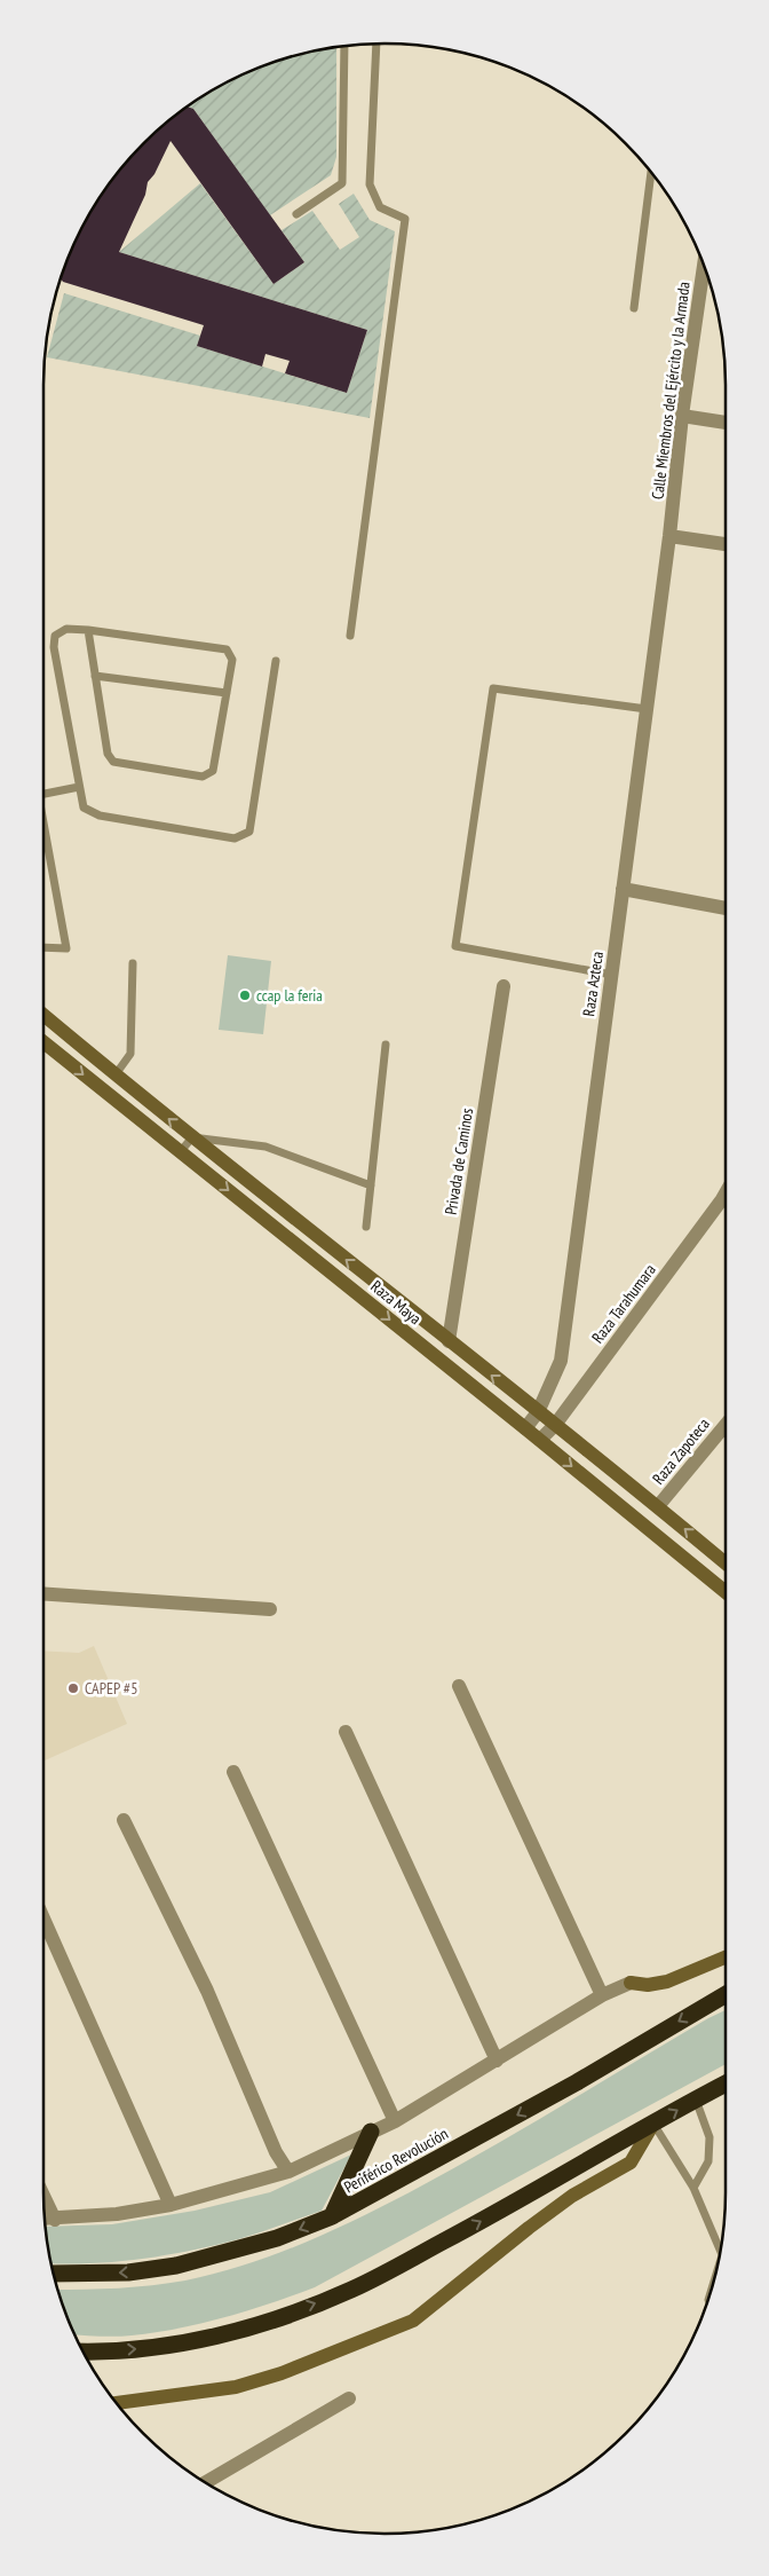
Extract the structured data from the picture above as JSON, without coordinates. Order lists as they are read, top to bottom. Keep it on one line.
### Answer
{"streets":{"highway":["Periférico Revolución"],"street":["Calle Miembros del Ejército y la Armada","Raza Azteca","Privada de Caminos","Raza Maya","Raza Tarahumara","Raza Zapoteca"]},"crossings":[["Calle Miembros del Ejército y la Armada","Raza Azteca"],["Raza Azteca","Raza Maya"],["Privada de Caminos","Raza Maya"],["Raza Maya","Raza Tarahumara"],["Raza Maya","Raza Zapoteca"]],"places":["ccap la feria","CAPEP #5"]}
